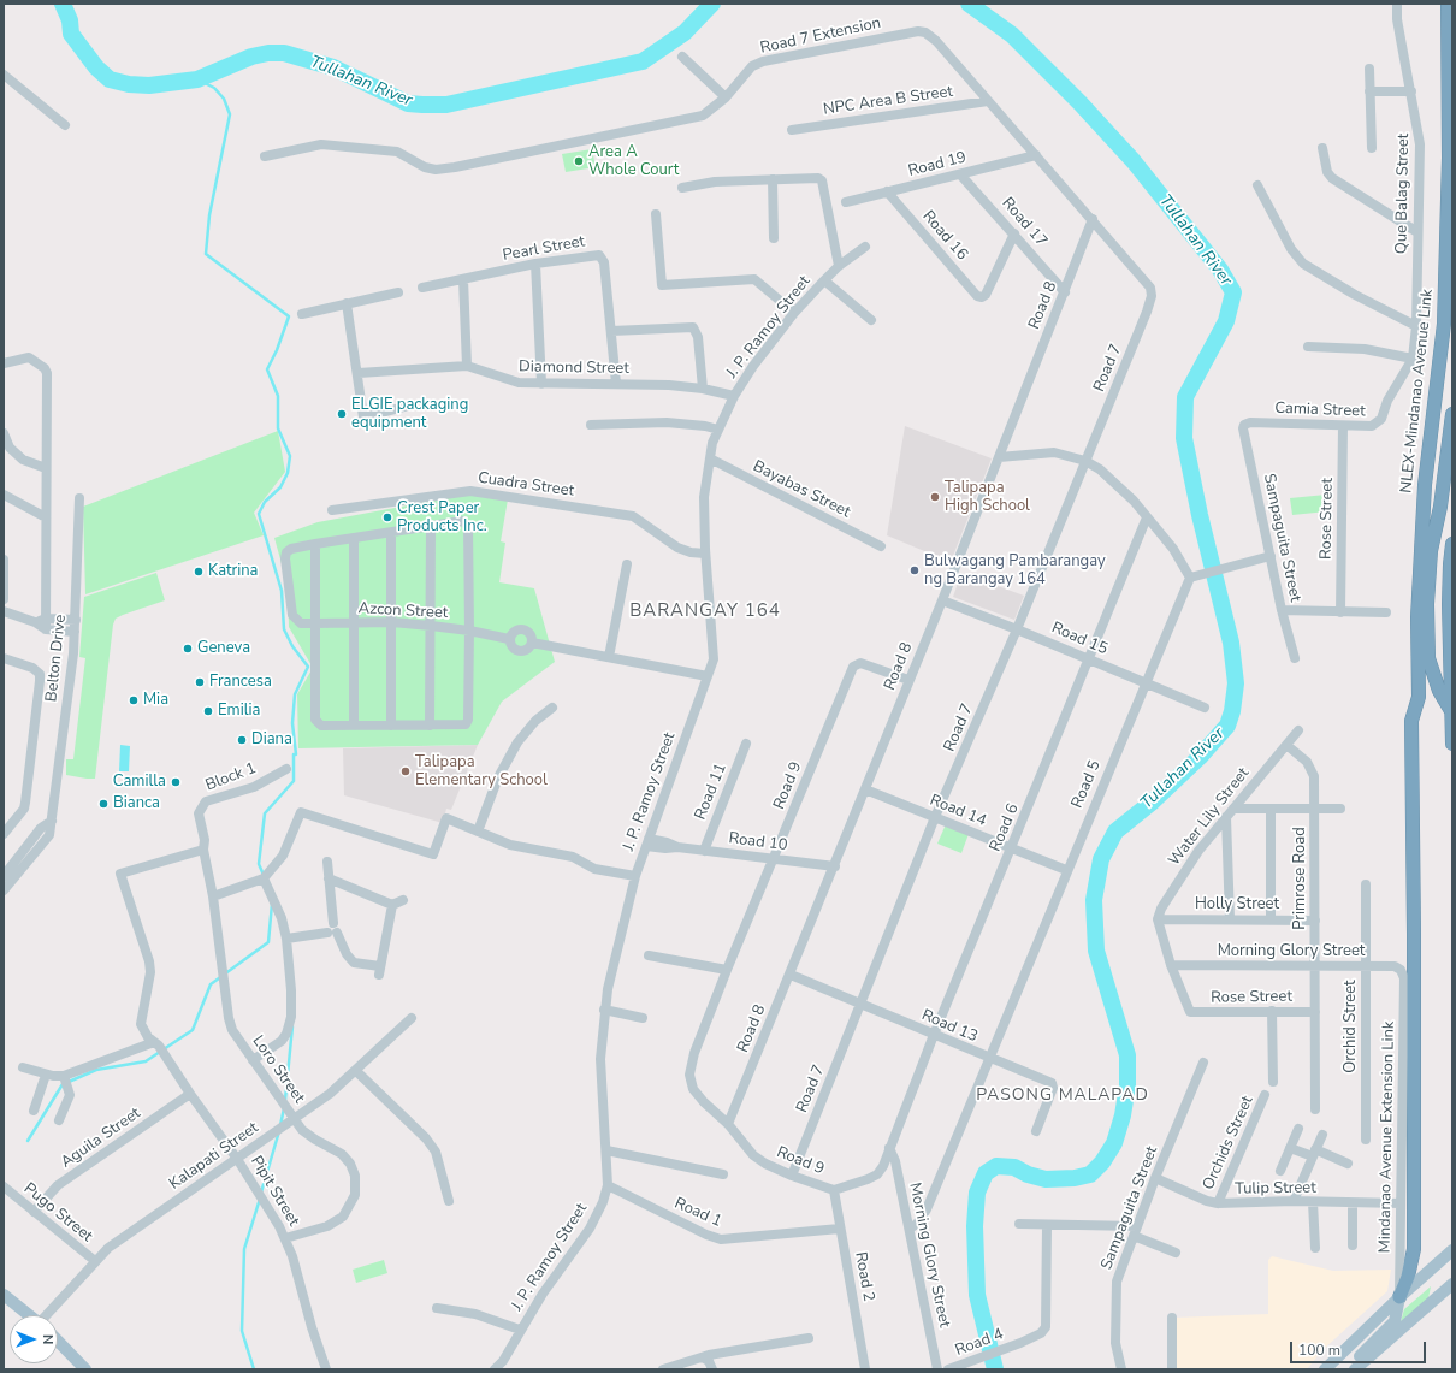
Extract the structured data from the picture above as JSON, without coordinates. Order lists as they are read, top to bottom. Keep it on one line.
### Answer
{"streets":{"highway":["NLEX-Mindanao Avenue Link"],"street":["Road 7 Extension","NPC Area B Street","Road 19","Que Balag Street","Road 17","Road 16","Pearl Street","Road 8","J. P. Ramoy Street","Diamond Street","Road 7","Camia Street","Cuadra Street","Bayabas Street","Rose Street","Sampaguita Street","Azcon Street","Road 15","Belton Drive","Block 1","Road 5","Road 9","Road 11","Road 14","Water Lily Street","Road 6","Road 10","Primrose Road","Holly Street","Morning Glory Street","Road 13","Orchid Street","Loro Street","Mindanao Avenue Extension Link","Aguila Street","Orchids Street","Kalapati Street","Tulip Street","Pipit Street","Pugo Street","Road 1","Road 2","Road 4"]},"crossings":[["Road 7 Extension","NPC Area B Street"],["Road 7 Extension","Road 19"],["Road 7 Extension","Road 8"],["Road 7 Extension","Road 7"],["Road 19","Road 17"],["Road 19","Road 16"],["Que Balag Street","Camia Street"],["Road 17","Road 16"],["Road 17","Road 8"],["Pearl Street","Diamond Street"],["Road 8","Road 15"],["Road 8","Road 9"],["Road 8","Road 14"],["Road 8","Road 10"],["Road 8","Road 13"],["J. P. Ramoy Street","Diamond Street"],["J. P. Ramoy Street","Cuadra Street"],["J. P. Ramoy Street","Bayabas Street"],["J. P. Ramoy Street","Azcon Street"],["J. P. Ramoy Street","Road 10"],["J. P. Ramoy Street","Road 1"],["Road 7","Road 15"],["Road 7","Road 9"],["Road 7","Road 14"],["Road 7","Road 13"],["NLEX-Mindanao Avenue Link","Mindanao Avenue Extension Link"],["Camia Street","Rose Street"],["Camia Street","Sampaguita Street"],["Rose Street","Primrose Road"],["Rose Street","Morning Glory Street"],["Sampaguita Street","Tulip Street"],["Road 15","Road 5"],["Road 15","Road 6"],["Block 1","Loro Street"],["Block 1","Pipit Street"],["Road 5","Road 14"],["Road 5","Morning Glory Street"],["Road 5","Road 13"],["Road 9","Road 6"],["Road 9","Road 10"],["Road 9","Morning Glory Street"],["Road 9","Road 2"],["Road 11","Road 10"],["Road 14","Road 6"],["Water Lily Street","Primrose Road"],["Water Lily Street","Holly Street"],["Road 6","Morning Glory Street"],["Road 6","Road 13"],["Primrose Road","Holly Street"],["Primrose Road","Morning Glory Street"],["Morning Glory Street","Orchid Street"],["Morning Glory Street","Mindanao Avenue Extension Link"],["Loro Street","Kalapati Street"],["Loro Street","Pipit Street"],["Mindanao Avenue Extension Link","Tulip Street"],["Aguila Street","Pipit Street"],["Aguila Street","Pugo Street"],["Orchids Street","Tulip Street"],["Kalapati Street","Pipit Street"],["Kalapati Street","Pugo Street"],["Road 1","Road 2"]],"districts":["BARANGAY 164","PASONG MALAPAD"],"water":["Tullahan River"],"places":["Area A Whole Court","ELGIE packaging equipment","Talipapa High School","Crest Paper Products Inc.","Bulwagang Pambarangay ng Barangay 164","Katrina","Geneva","Francesa","Mia","Emilia","Diana","Talipapa Elementary School","Camilla","Bianca"],"scale_bar":"100 m","north":"right"}
